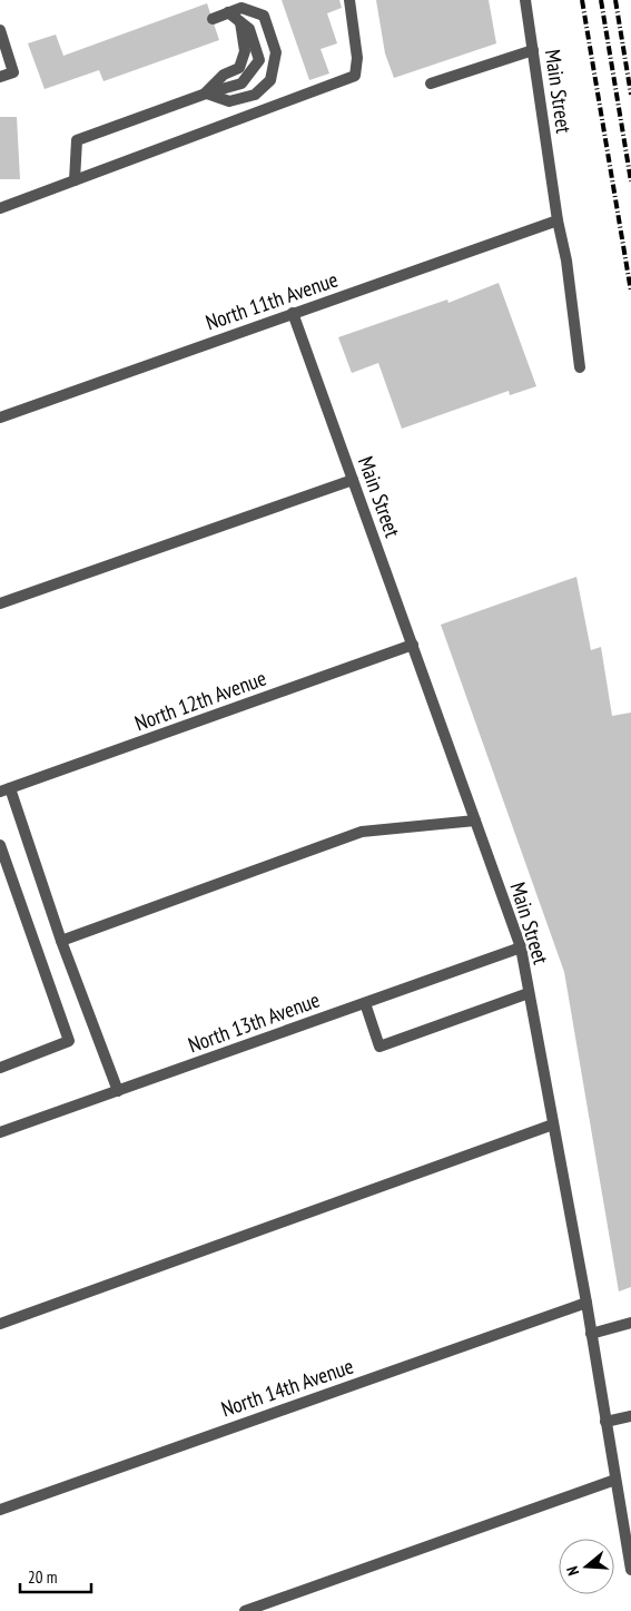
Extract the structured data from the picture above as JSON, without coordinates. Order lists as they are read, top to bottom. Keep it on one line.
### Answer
{"streets":{"street":["Main Street","North 11th Avenue","North 12th Avenue","North 13th Avenue","North 14th Avenue"]},"crossings":[["Main Street","North 11th Avenue"],["Main Street","North 12th Avenue"],["Main Street","North 13th Avenue"],["Main Street","North 14th Avenue"]],"scale_bar":"20 m","north":"left"}
